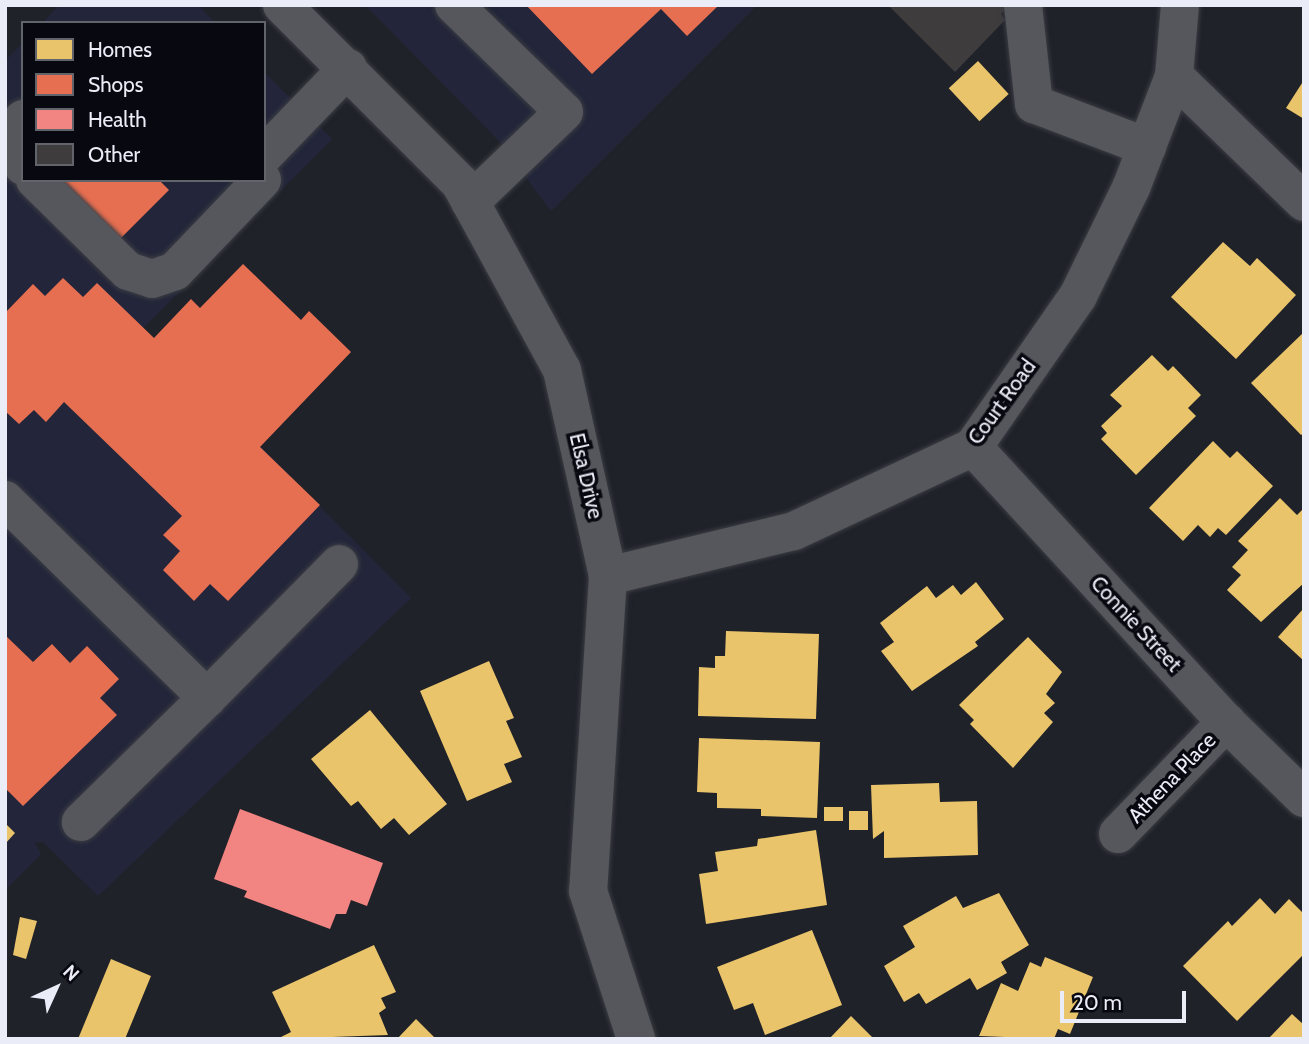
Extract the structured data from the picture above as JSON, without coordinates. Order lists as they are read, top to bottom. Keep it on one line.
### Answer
{"streets":{"street":["Court Road","Elsa Drive","Connie Street","Athena Place"]},"crossings":[["Court Road","Elsa Drive"],["Court Road","Connie Street"],["Connie Street","Athena Place"]],"legend":["Homes","Shops","Health","Other"],"scale_bar":"20 m","north":"top right"}
